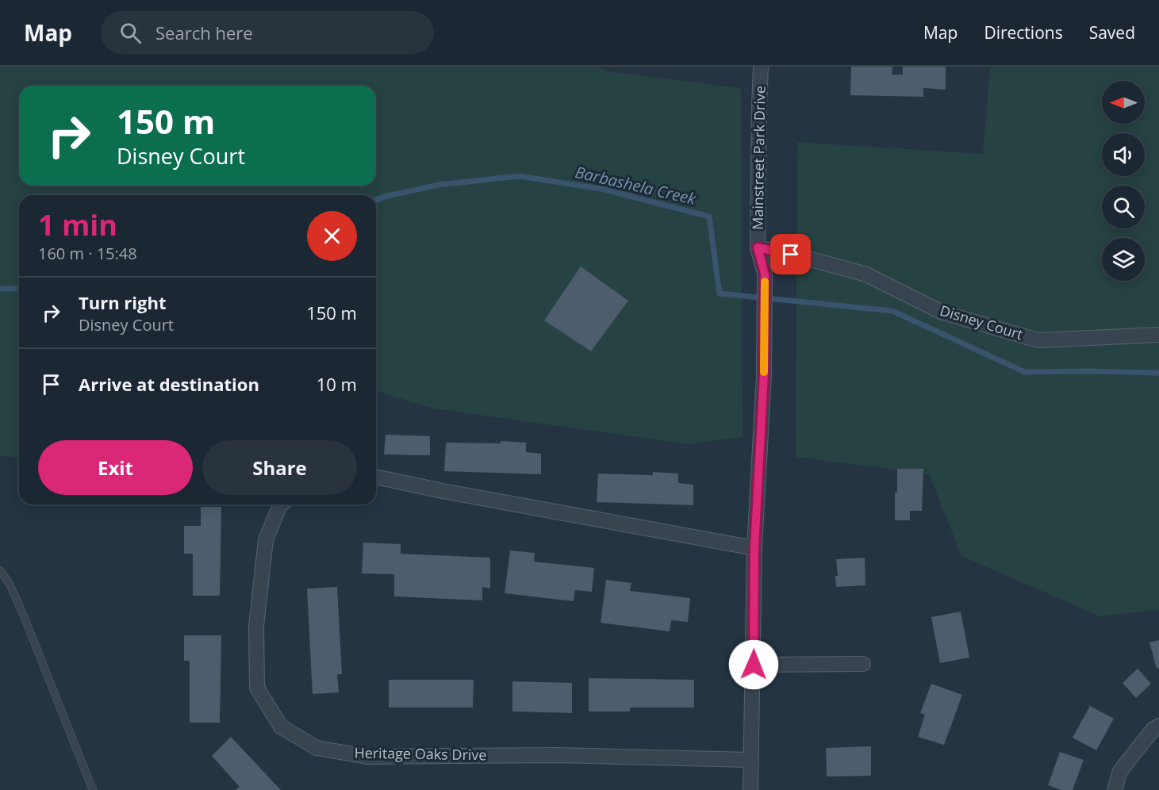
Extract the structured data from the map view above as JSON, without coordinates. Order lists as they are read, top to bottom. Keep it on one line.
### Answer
{"streets":{"street":["Mainstreet Park Drive","Disney Court","Heritage Oaks Drive"]},"crossings":[["Mainstreet Park Drive","Disney Court"],["Mainstreet Park Drive","Heritage Oaks Drive"]],"water":["Barbashela Creek"],"north":"left","page":{"header":"Map","search":"Search here","nav":["Map","Directions","Saved"],"turn":["150 m","Disney Court"],"heading":["1 min","160 m · 15:48"],"list":[{"name":"Turn right","note":"Disney Court","value":"150 m"},{"name":"Arrive at destination","value":"10 m"}],"buttons":["Exit","Share"]}}
